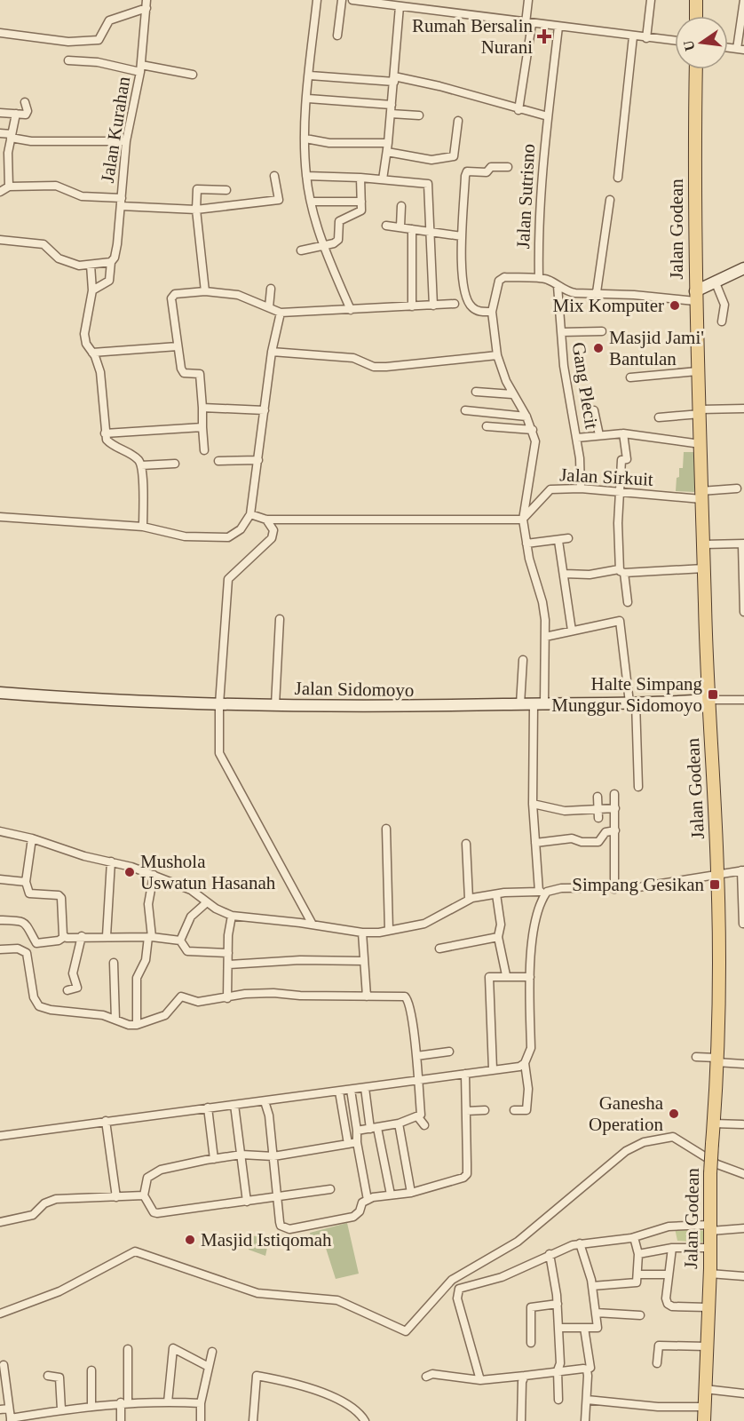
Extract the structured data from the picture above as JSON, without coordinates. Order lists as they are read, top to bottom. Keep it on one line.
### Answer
{"streets":{"main road":["Jalan Godean","Jalan Sidomoyo"],"street":["Jalan Kurahan","Jalan Sutrisno","Gang Plecit","Jalan Sirkuit"]},"crossings":[["Jalan Godean","Jalan Sirkuit"],["Jalan Godean","Jalan Sidomoyo"],["Gang Plecit","Jalan Sirkuit"]],"places":{"health":["Rumah Bersalin Nurani"],"other":["Mix Komputer","Masjid Jami' Bantulan","Mushola Uswatun Hasanah","Ganesha Operation","Masjid Istiqomah"],"transit":["Halte Simpang Munggur Sidomoyo","Simpang Gesikan"]},"north":"left"}
